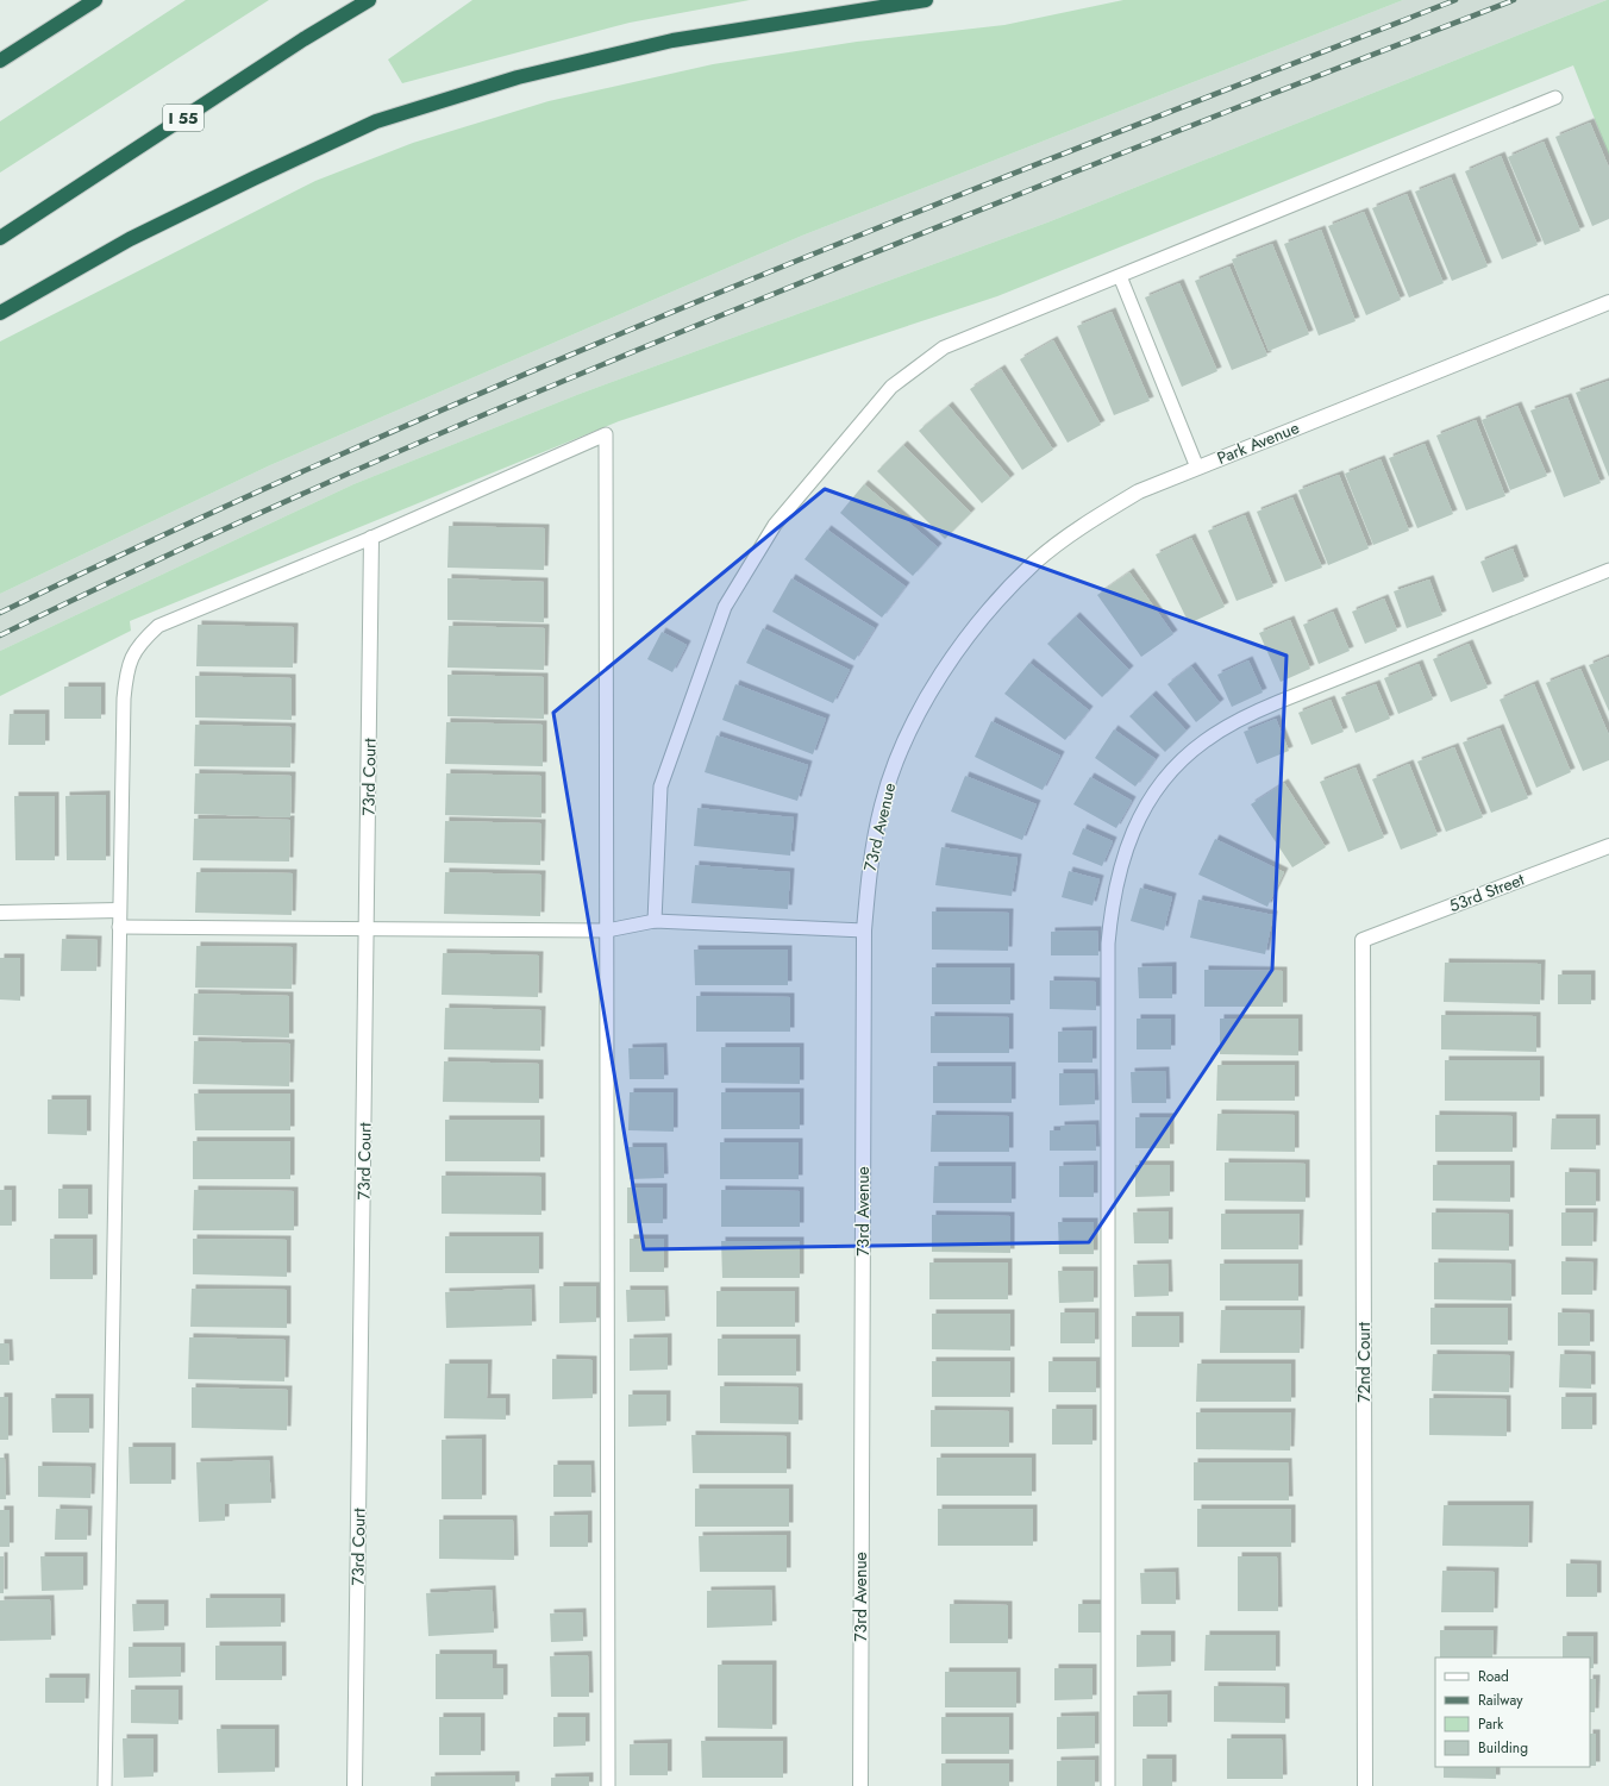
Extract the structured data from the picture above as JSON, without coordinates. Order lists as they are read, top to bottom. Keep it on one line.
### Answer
{"streets":{"highway":["I 55"],"street":["Park Avenue","73rd Court","73rd Avenue","53rd Street","72nd Court"]},"crossings":[["Park Avenue","73rd Avenue"],["53rd Street","72nd Court"]],"legend":["Road","Railway","Park","Building"]}
